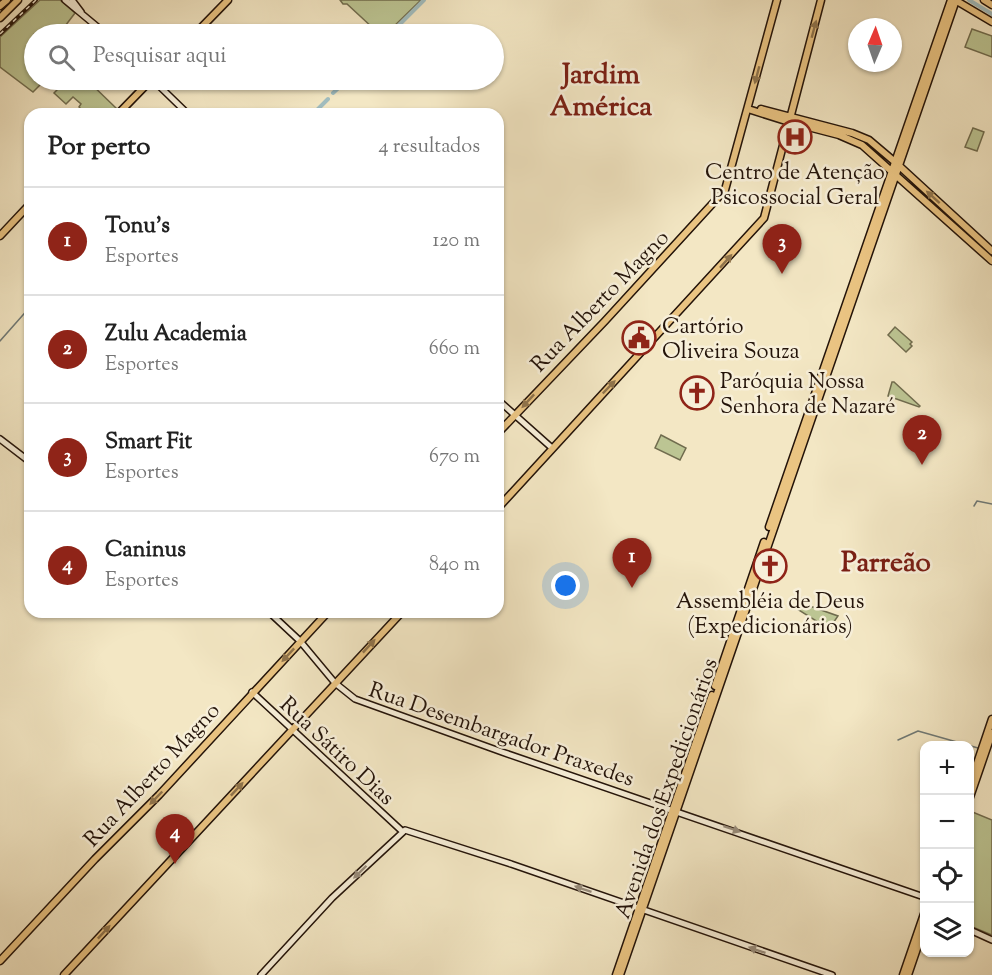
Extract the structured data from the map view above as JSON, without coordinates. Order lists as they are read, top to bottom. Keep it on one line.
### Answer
{"streets":{"main road":["Rua Alberto Magno","Avenida dos Expedicionários"],"street":["Rua Desembargador Praxedes","Rua Sátiro Dias"]},"crossings":[["Rua Alberto Magno","Rua Desembargador Praxedes"],["Rua Alberto Magno","Rua Sátiro Dias"],["Rua Desembargador Praxedes","Avenida dos Expedicionários"]],"one_way":["Rua Desembargador Praxedes"],"districts":["Jardim América","Parreão"],"places":{"hospital":["Centro de Atenção Psicossocial Geral"],"public building":["Cartório Oliveira Souza"],"church":["Paróquia Nossa Senhora de Nazaré","Assembléia de Deus (Expedicionários)"]},"north":"top","page":{"search":"Pesquisar aqui","heading":["Por perto","4 resultados"],"list":[{"mark":"1","name":"Tonu's","note":"Esportes","value":"120 m"},{"mark":"2","name":"Zulu Academia","note":"Esportes","value":"660 m"},{"mark":"3","name":"Smart Fit","note":"Esportes","value":"670 m"},{"mark":"4","name":"Caninus","note":"Esportes","value":"840 m"}],"pins":["3","2","1","4"],"map_buttons":["+","−"]}}
